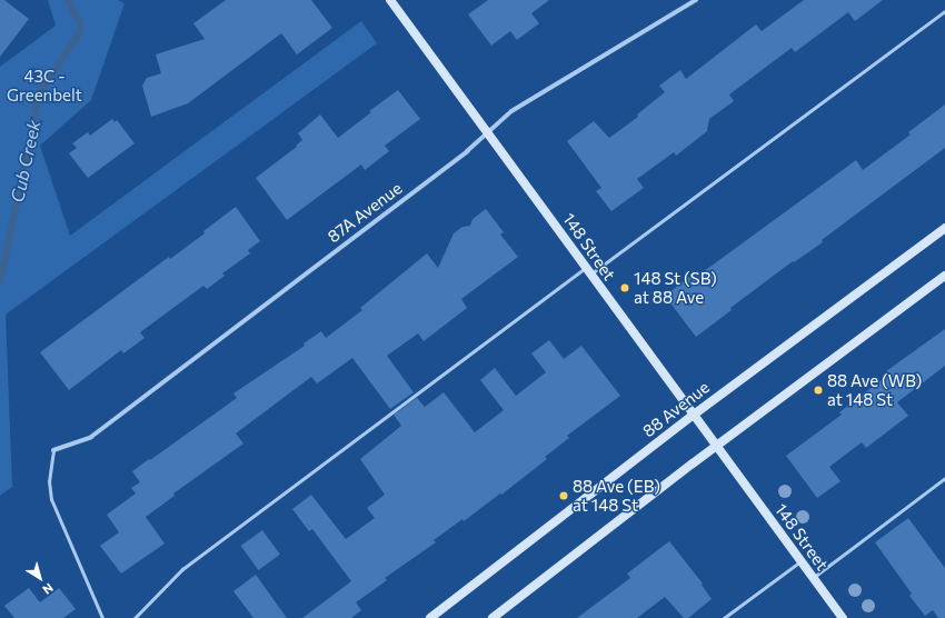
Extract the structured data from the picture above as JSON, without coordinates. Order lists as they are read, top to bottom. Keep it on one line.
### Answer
{"streets":{"main road":["148 Street","88 Avenue"],"street":["87A Avenue"]},"crossings":[["87A Avenue","148 Street"],["148 Street","88 Avenue"]],"water":["Cub Creek"],"parks":["43C - Greenbelt"],"places":["148 St (SB) at 88 Ave","88 Ave (WB) at 148 St","88 Ave (EB) at 148 St"],"north":"bottom right"}
